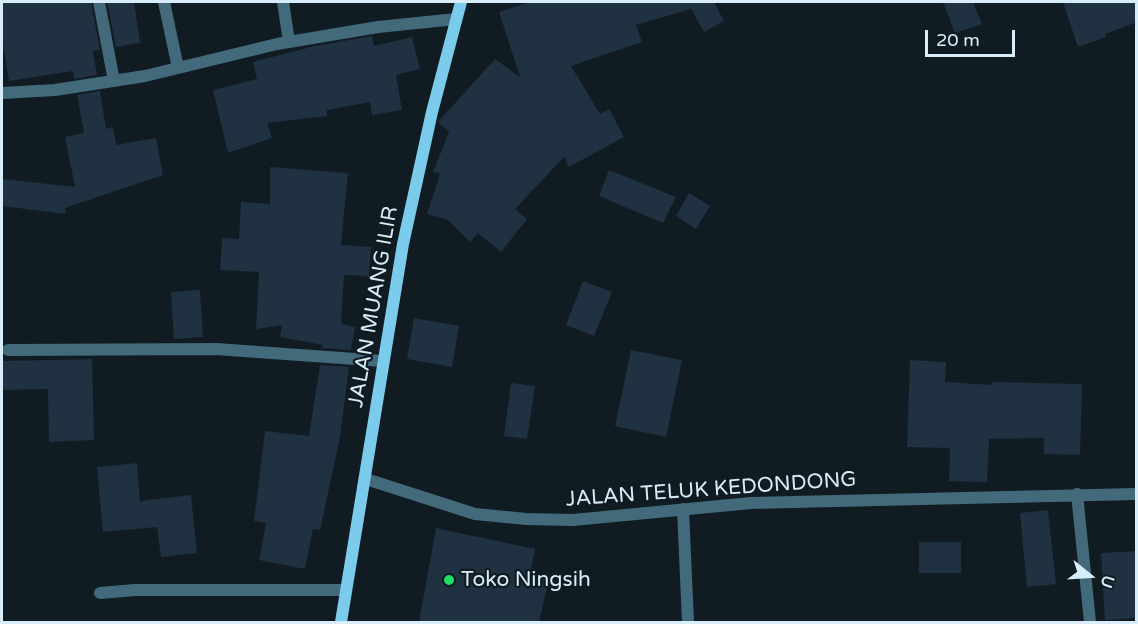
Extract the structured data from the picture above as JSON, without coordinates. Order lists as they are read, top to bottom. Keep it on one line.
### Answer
{"streets":{"main road":["JALAN MUANG ILIR"],"street":["JALAN TELUK KEDONDONG"]},"crossings":[["JALAN MUANG ILIR","JALAN TELUK KEDONDONG"]],"places":["Toko Ningsih"],"scale_bar":"20 m","north":"right"}
